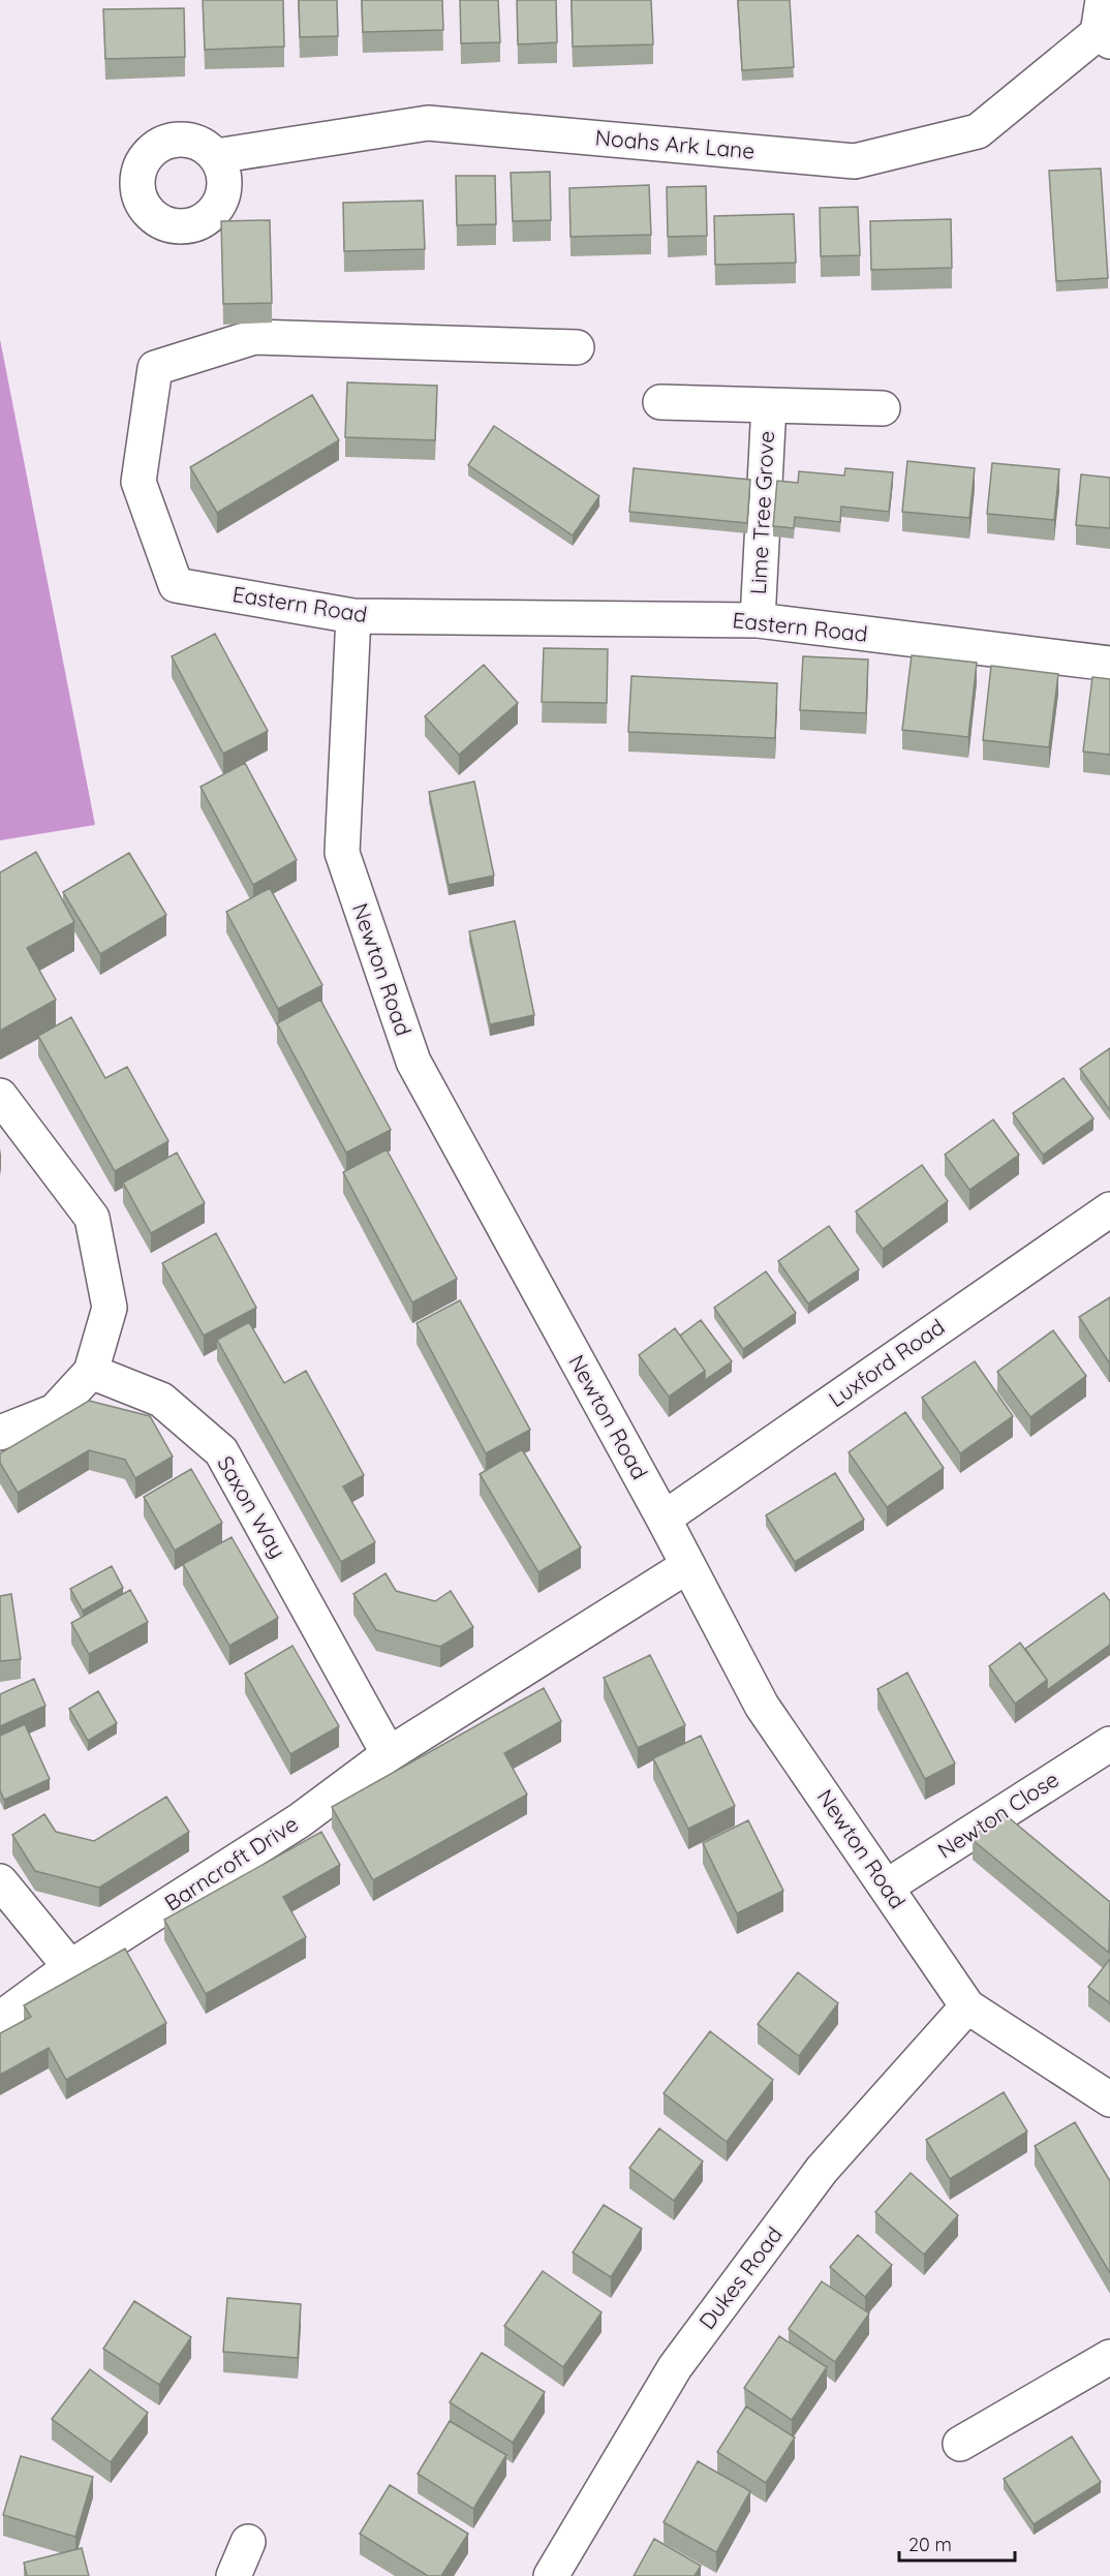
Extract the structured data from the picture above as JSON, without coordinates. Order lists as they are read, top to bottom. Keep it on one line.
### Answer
{"streets":{"street":["Noahs Ark Lane","Lime Tree Grove","Eastern Road","Newton Road","Luxford Road","Saxon Way","Newton Close","Barncroft Drive","Dukes Road"]},"crossings":[["Lime Tree Grove","Eastern Road"],["Eastern Road","Newton Road"],["Newton Road","Luxford Road"],["Newton Road","Newton Close"],["Newton Road","Barncroft Drive"],["Newton Road","Dukes Road"],["Saxon Way","Barncroft Drive"]],"scale_bar":"20 m"}
